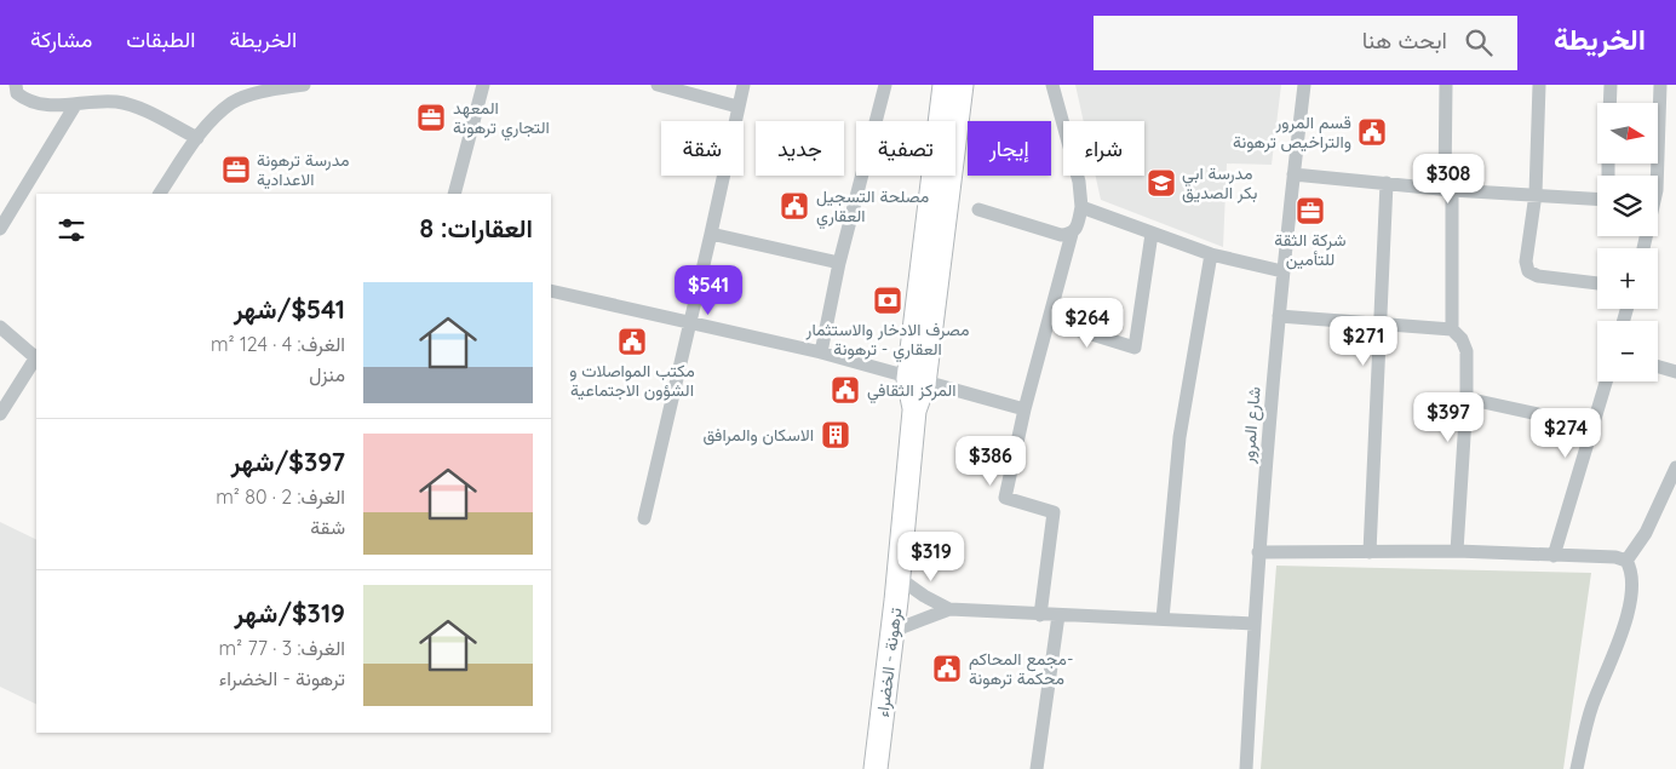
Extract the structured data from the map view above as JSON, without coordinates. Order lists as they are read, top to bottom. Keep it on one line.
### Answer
{"streets":{"highway":["ترهونة - الخضراء"],"street":["شارع المرور"]},"places":{"office":["المعهد التجاري ترهونة","مدرسة ترهونة الاعدادية","شركة الثقة للتأمين"],"public building":["قسم المرور والتراخيص ترهونة","مصلحة التسجيل العقاري","مكتب المواصلات و الشؤون الاجتماعية","المركز الثقافي","مجمع المحاكم- محكمة ترهونة"],"school or university":["مدرسة ابي بكر الصديق"],"bank":["مصرف الادخار والاستثمار العقاري - ترهونة"],"building":["الاسكان والمرافق"]},"north":"right","page":{"header":"الخريطة","search":"ابحث هنا","nav":["الخريطة","الطبقات","مشاركة"],"map_buttons":["+","−"],"chip":["شراء","إيجار","تصفية","جديد","شقة"],"price":["$308","$541","$264","$271","$397","$274","$386","$319"],"heading":"العقارات: 8","list":[{"name":"$541/شهر","note":"الغرف: 4 · 124 m² · منزل"},{"name":"$397/شهر","note":"الغرف: 2 · 80 m² · شقة"},{"name":"$319/شهر","note":"الغرف: 3 · 77 m² · ترهونة - الخضراء"}]}}
